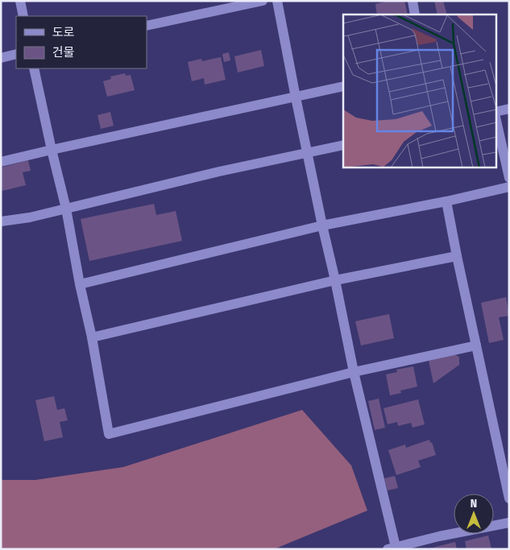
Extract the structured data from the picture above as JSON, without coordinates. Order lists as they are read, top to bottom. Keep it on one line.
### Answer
{"legend":["도로","건물"],"north":"top"}
